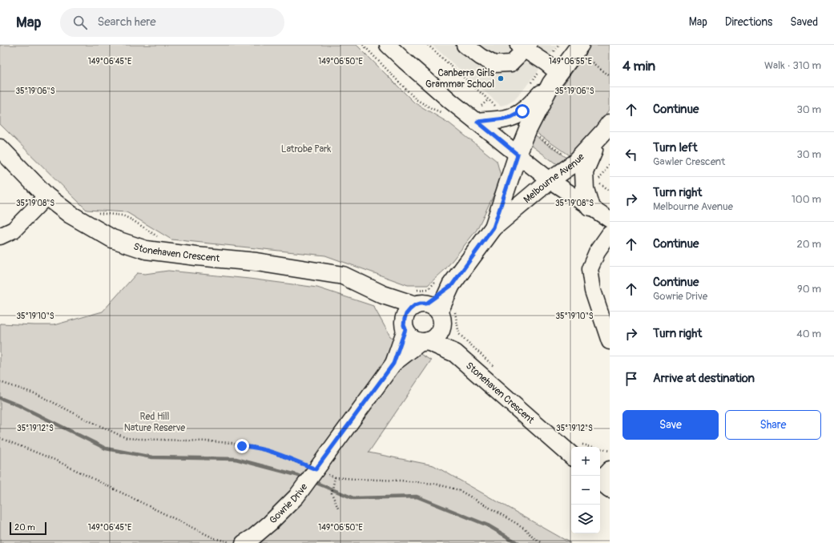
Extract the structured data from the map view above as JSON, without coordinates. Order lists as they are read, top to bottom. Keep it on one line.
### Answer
{"streets":{"main road":["Melbourne Avenue","Stonehaven Crescent"],"street":["Gowrie Drive"]},"crossings":[["Melbourne Avenue","Stonehaven Crescent"],["Melbourne Avenue","Gowrie Drive"],["Stonehaven Crescent","Gowrie Drive"]],"parks":["Latrobe Park","Red Hill Nature Reserve"],"places":["Canberra Girls Grammar School"],"scale_bar":"20 m","page":{"header":"Map","search":"Search here","nav":["Map","Directions","Saved"],"heading":["4 min","Walk · 310 m"],"list":[["Continue","30 m"],["Turn left","Gawler Crescent","30 m"],["Turn right","Melbourne Avenue","100 m"],["Continue","20 m"],["Continue","Gowrie Drive","90 m"],["Turn right","40 m"],"Arrive at destination"],"buttons":["Save","Share"],"map_buttons":["+","−"],"scale":"20 m"},"coordinates":["149°06'45\"E","149°06'50\"E","149°06'55\"E","35°19'06\"S","35°19'08\"S","35°19'10\"S","35°19'12\"S"]}
